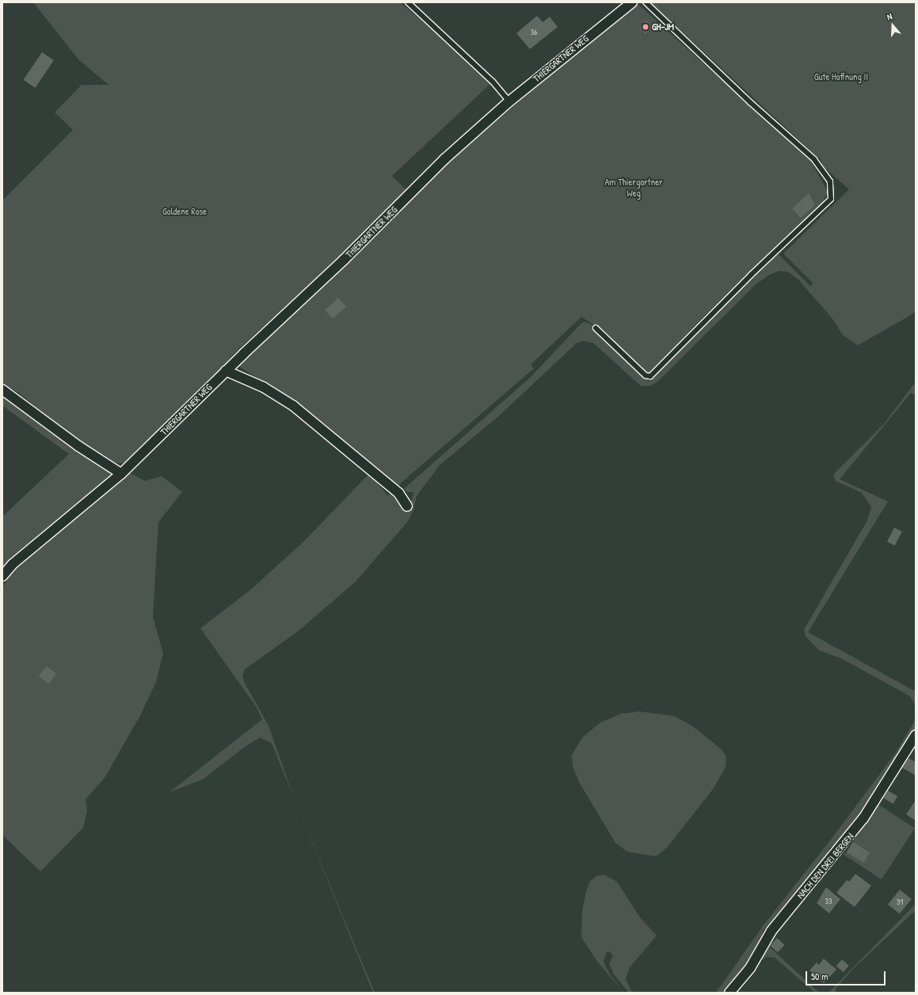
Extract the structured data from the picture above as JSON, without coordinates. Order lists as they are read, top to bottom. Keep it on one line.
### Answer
{"streets":{"street":["THIERGARTNER WEG","NACH DEN DREI BERGEN"]},"parks":["Gute Hoffnung II","Am Thiergartner Weg","Goldene Rose"],"places":["GH-JM"],"house_numbers":["36","33","31"],"scale_bar":"50 m","north":"top"}
